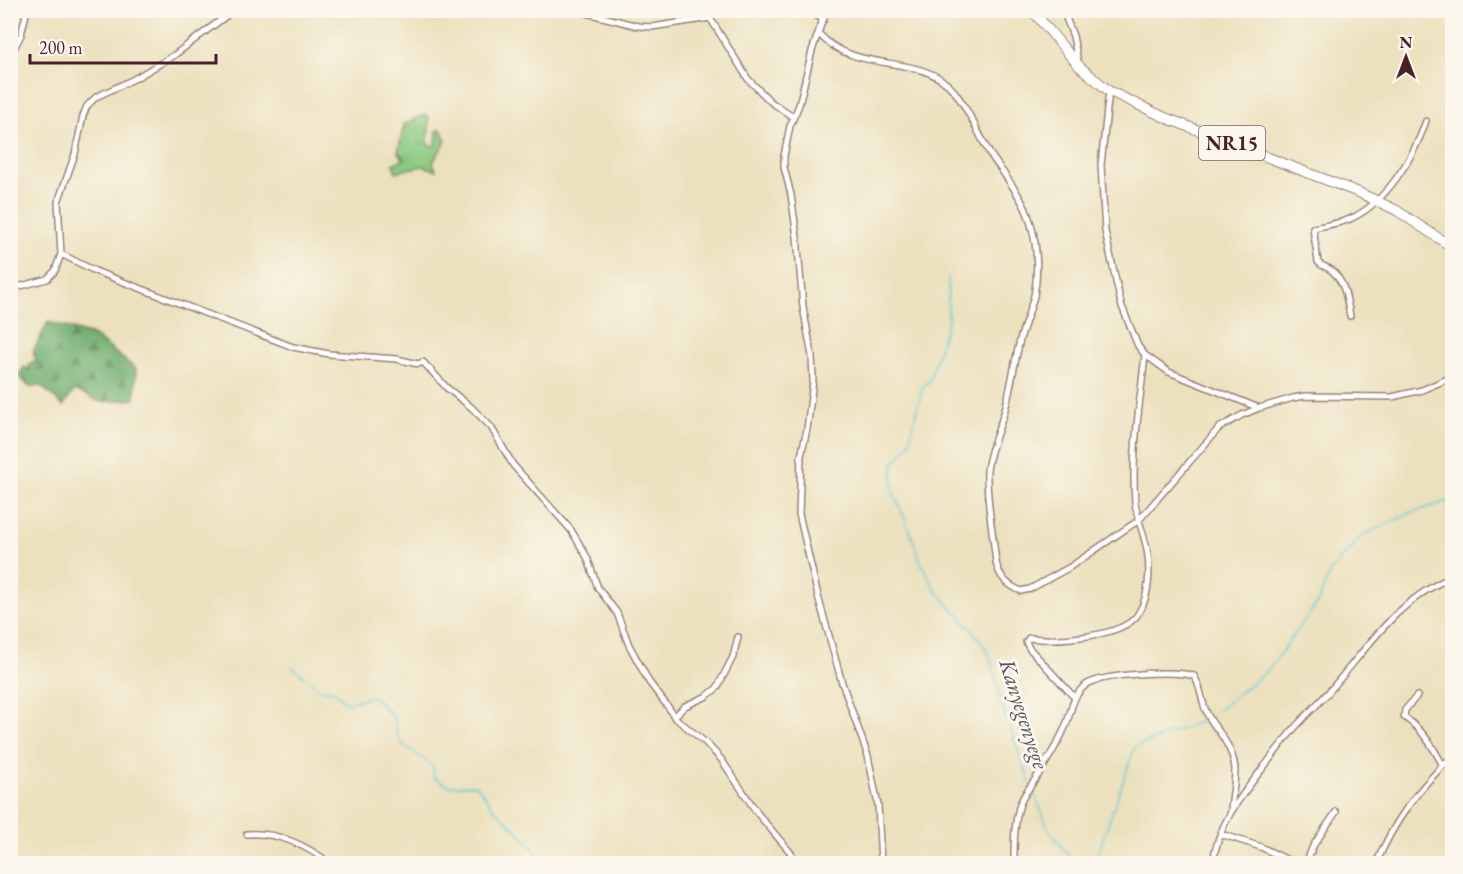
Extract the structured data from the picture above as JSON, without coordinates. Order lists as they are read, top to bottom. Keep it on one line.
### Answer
{"streets":{"highway":["NR15"]},"water":["Kanyegenyege"],"scale_bar":"200 m","north":"top"}
